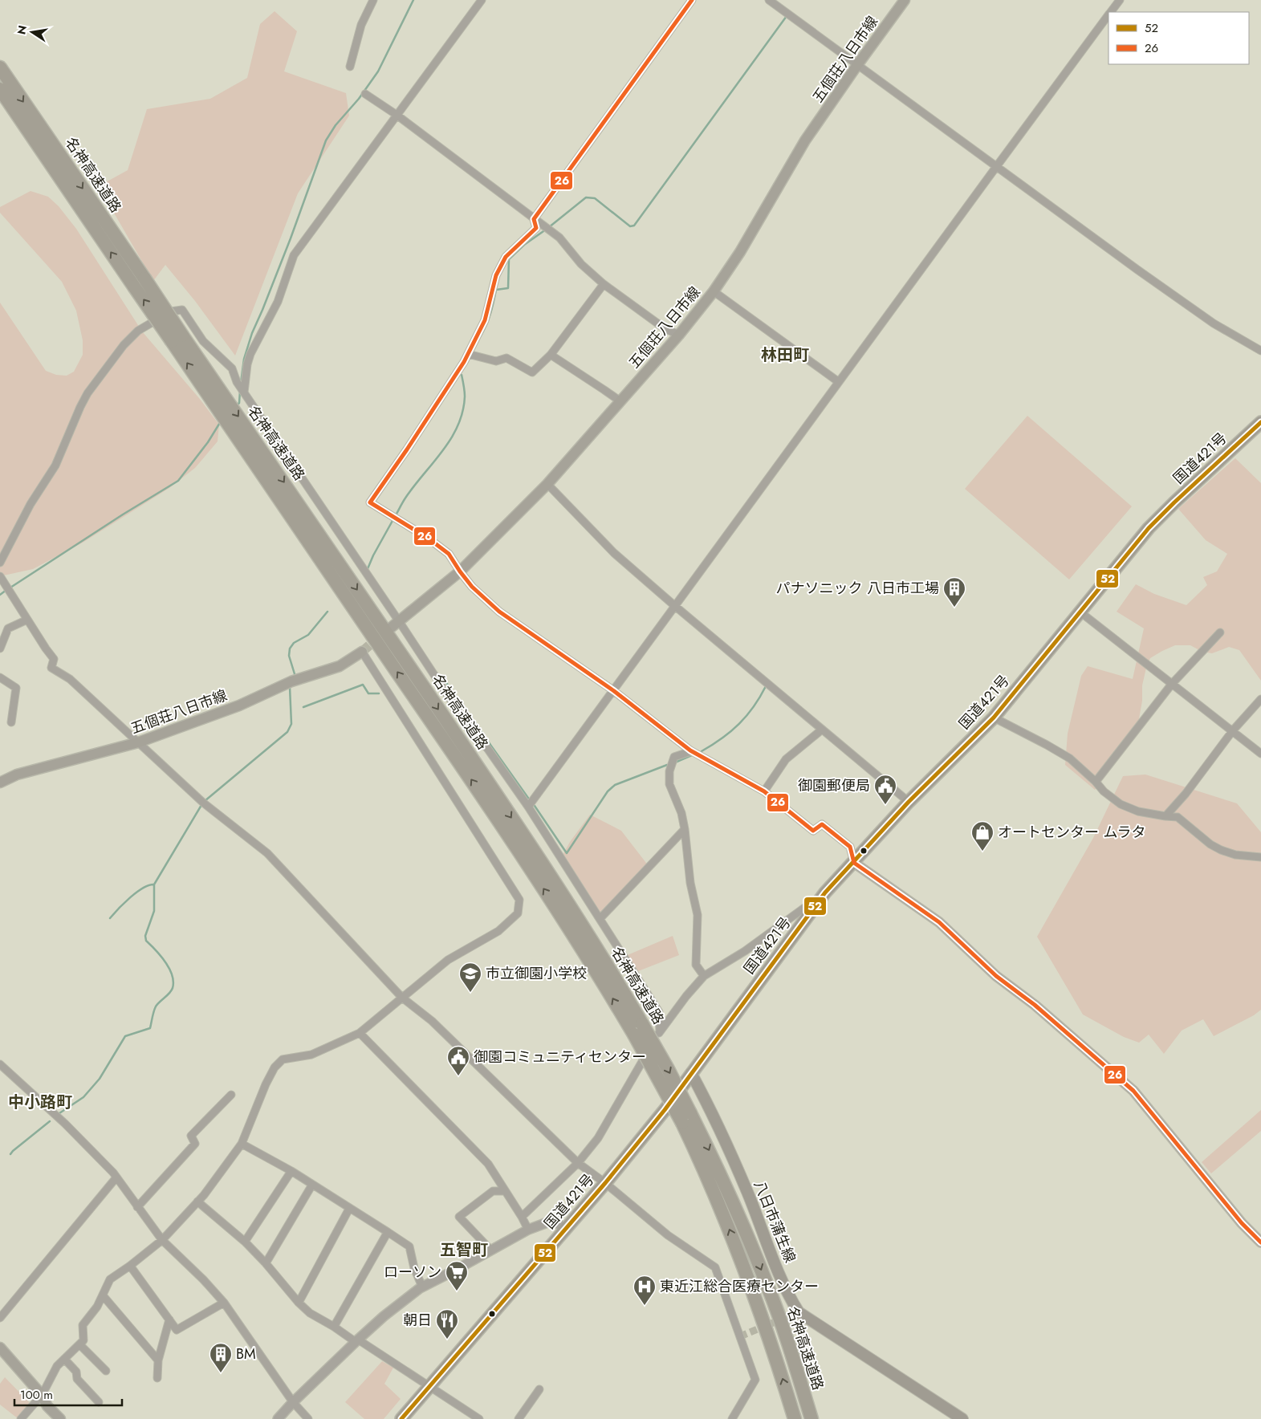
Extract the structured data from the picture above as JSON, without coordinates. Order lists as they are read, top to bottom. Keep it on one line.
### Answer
{"streets":{"highway":["名神高速道路","国道421号"],"main road":["五個荘八日市線","八日市蒲生線"]},"crossings":[["国道421号","八日市蒲生線"]],"districts":["林田町","中小路町","五智町"],"places":{"building":["パナソニック 八日市工場","BM"],"public building":["御園郵便局","御園コミュニティセンター"],"shop":["オートセンター ムラタ"],"school or university":["市立御園小学校"],"supermarket":["ローソン"],"hospital":["東近江総合医療センター"],"restaurant":["朝日"]},"lines":["transit line 26","transit line 52"],"legend":["52","26"],"scale_bar":"100 m","north":"left"}
